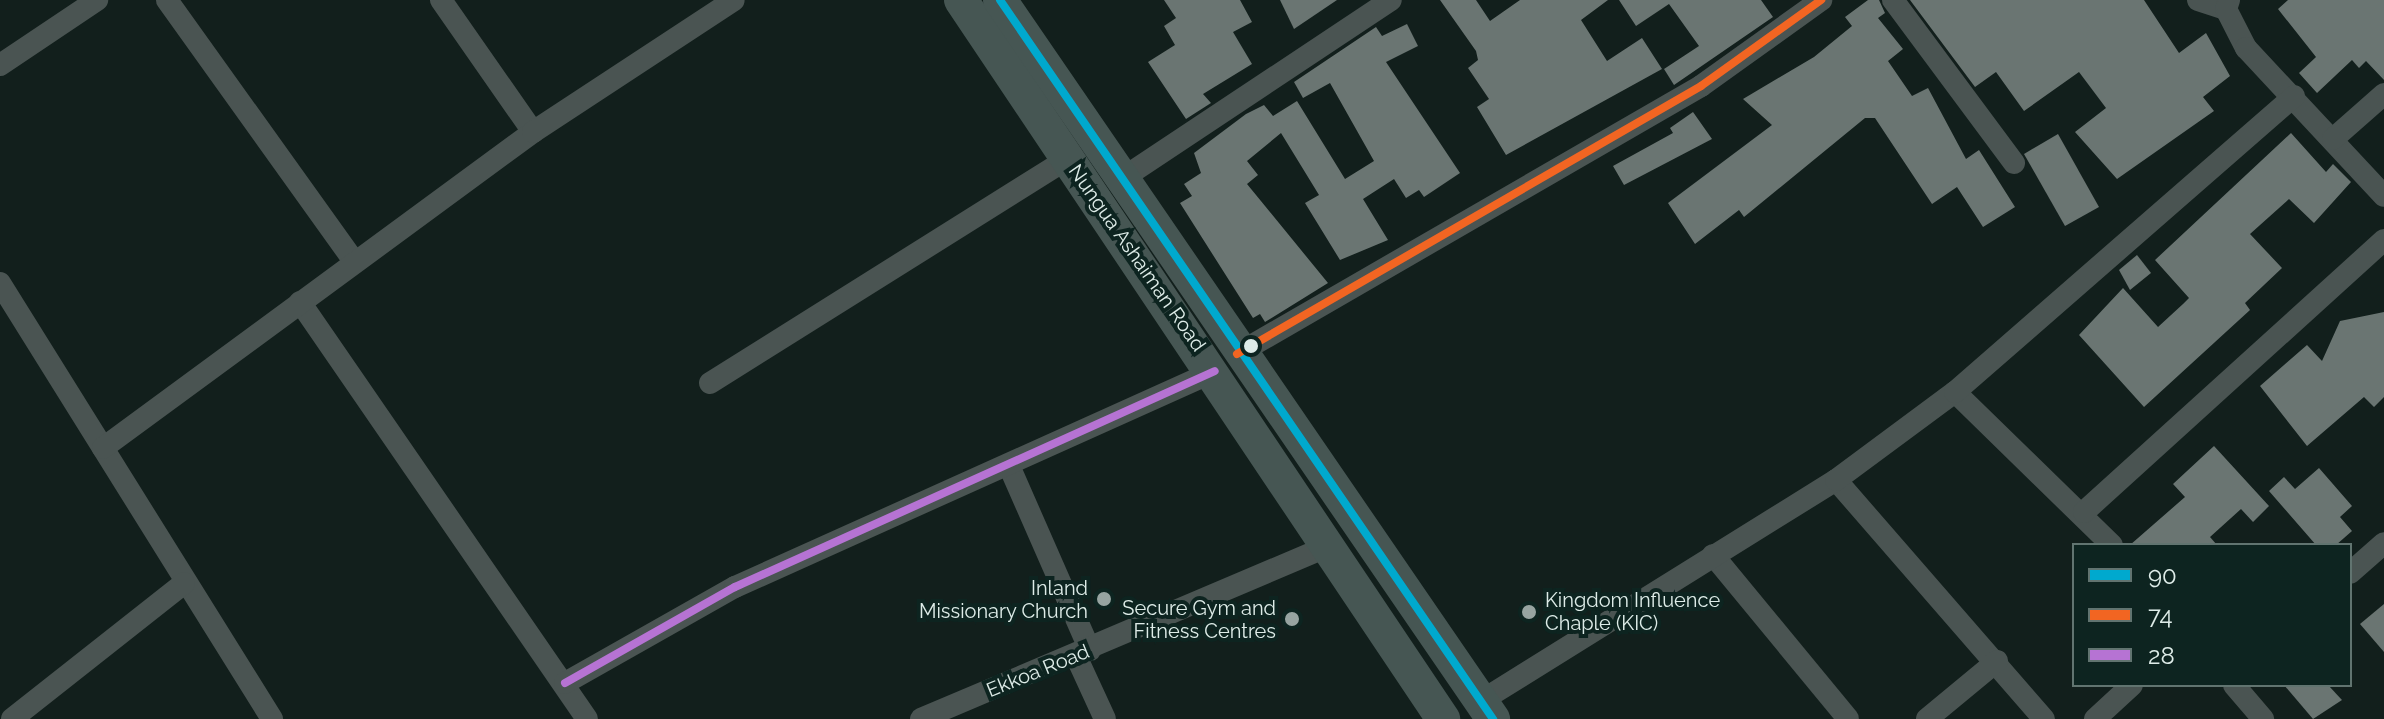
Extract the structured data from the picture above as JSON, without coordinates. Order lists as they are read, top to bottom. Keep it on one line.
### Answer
{"streets":{"main road":["Nungua Ashaiman Road"],"street":["Ekkoa Road"]},"crossings":[["Nungua Ashaiman Road","Ekkoa Road"]],"places":["Inland Missionary Church","Kingdom Influence Chaple (KIC)","Secure Gym and Fitness Centres"],"lines":["transit line 90","transit line 74","transit line 28"],"legend":["90","74","28"]}
